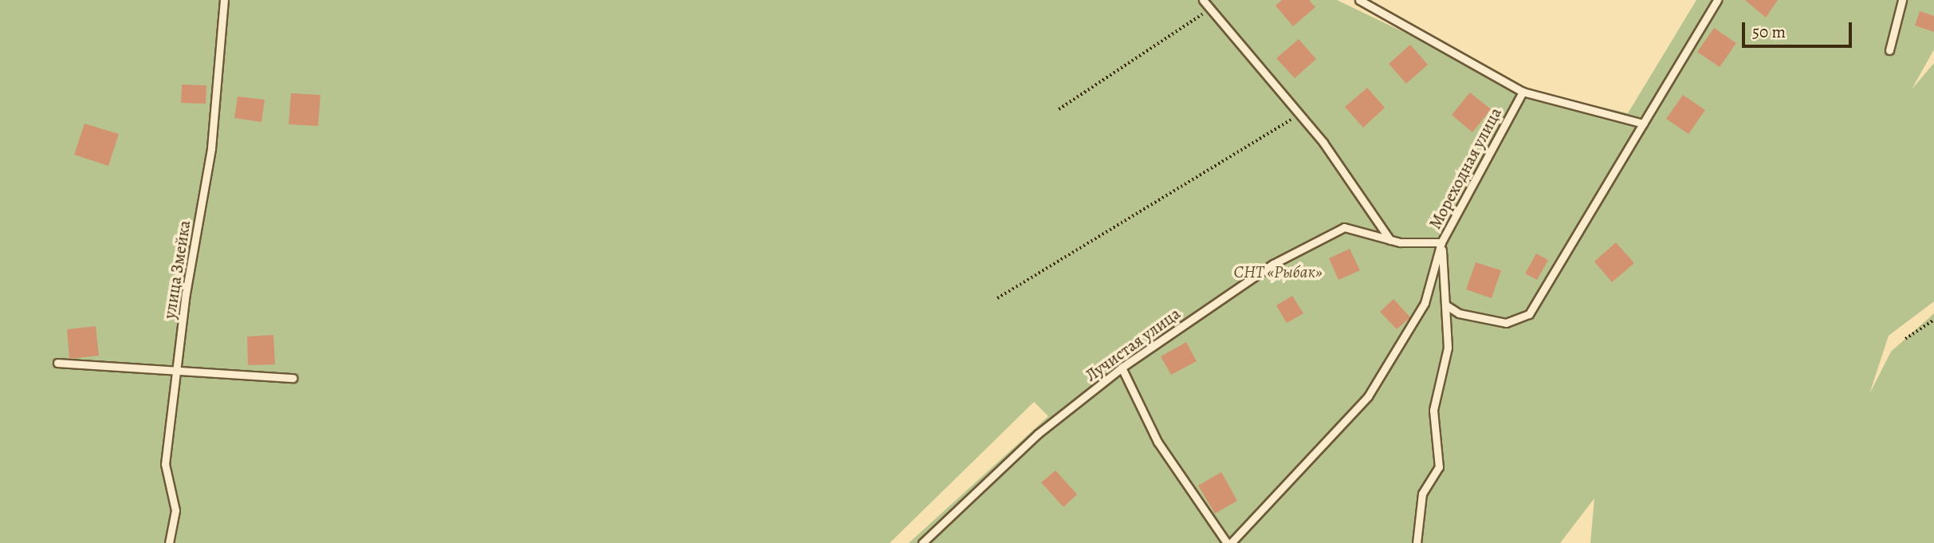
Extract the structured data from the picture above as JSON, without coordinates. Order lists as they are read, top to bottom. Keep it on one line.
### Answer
{"streets":{"lane":["Мореходная улица","улица Змейка","Лучистая улица"]},"crossings":[["Мореходная улица","Лучистая улица"]],"parks":["СНТ «Рыбак»"],"scale_bar":"50 m"}
